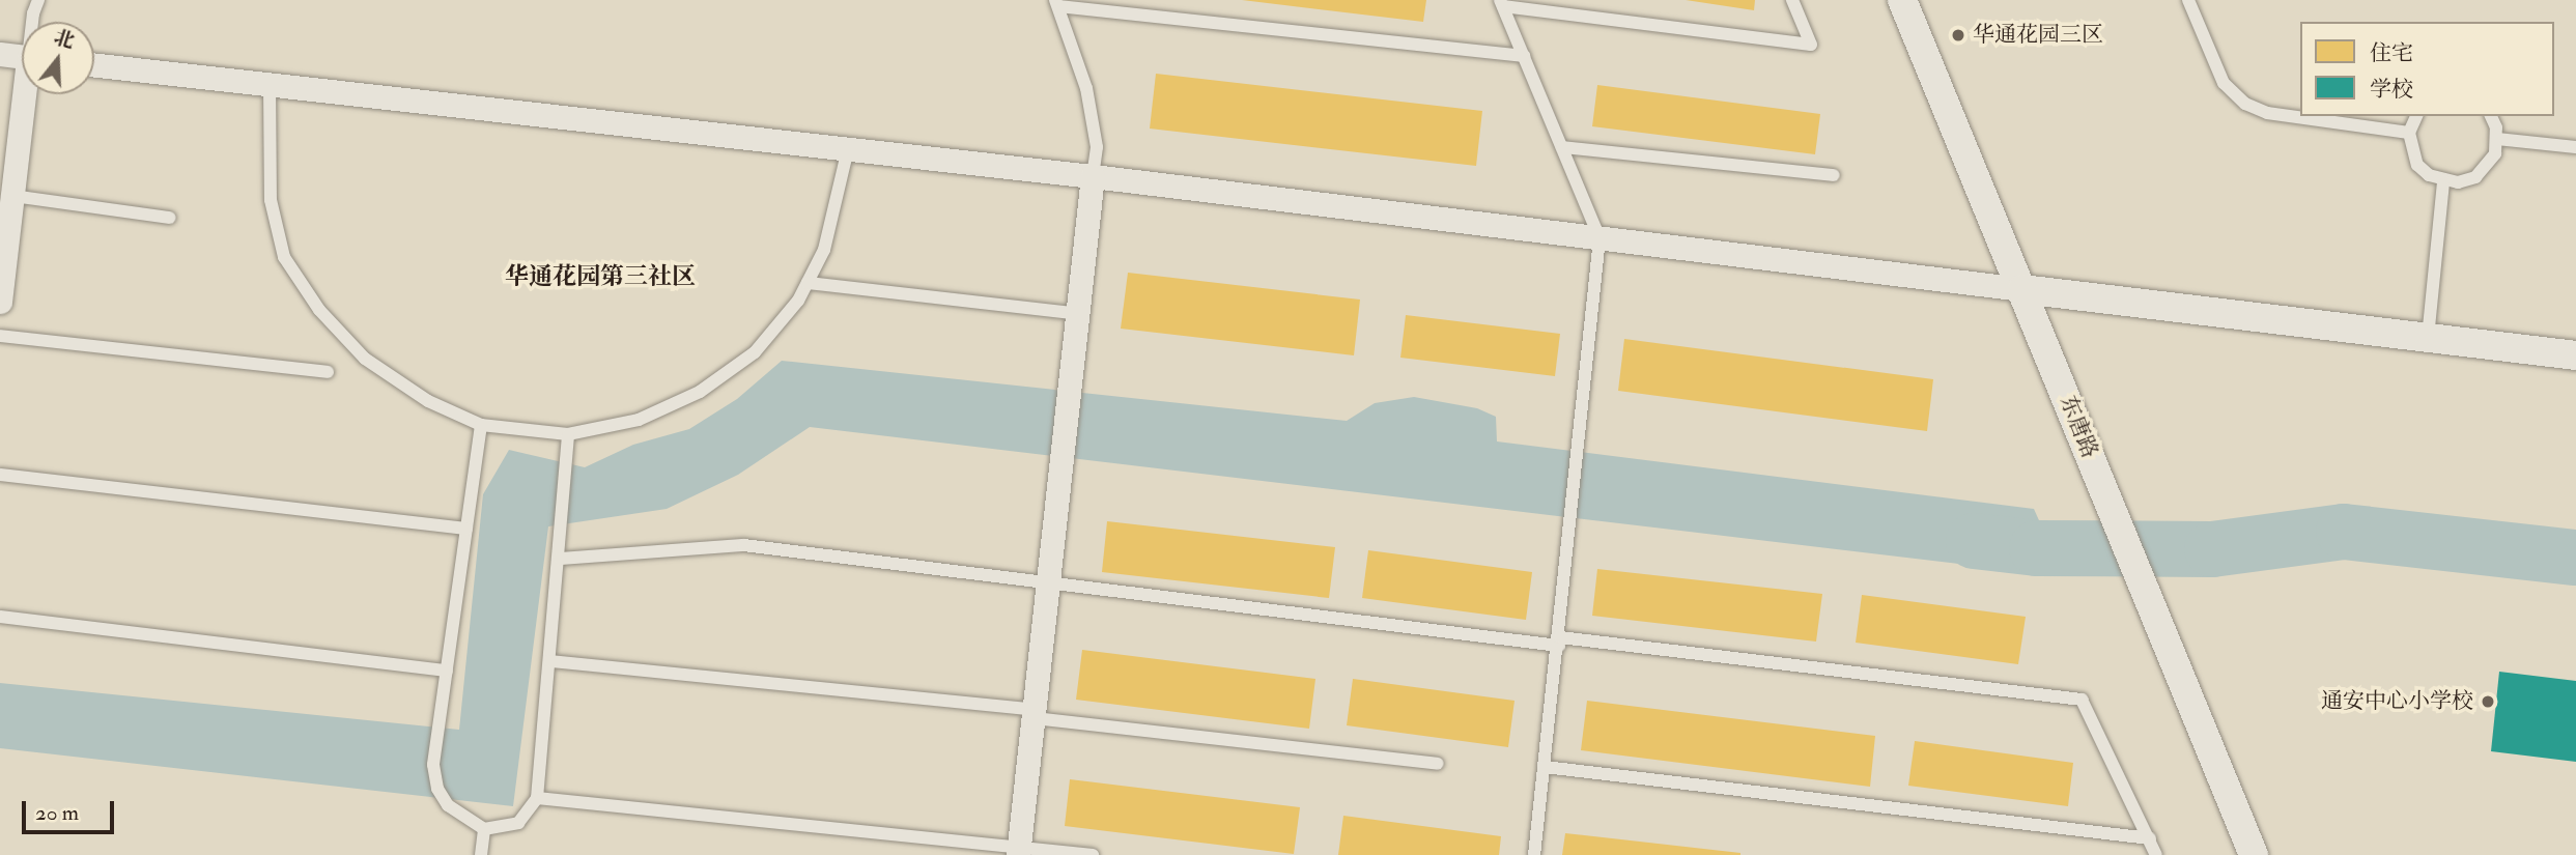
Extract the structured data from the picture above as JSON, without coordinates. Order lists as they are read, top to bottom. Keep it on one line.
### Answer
{"streets":{"street":["东唐路"]},"districts":["华通花园第三社区"],"places":["华通花园三区","通安中心小学校"],"legend":["住宅","学校"],"scale_bar":"20 m","north":"top"}
